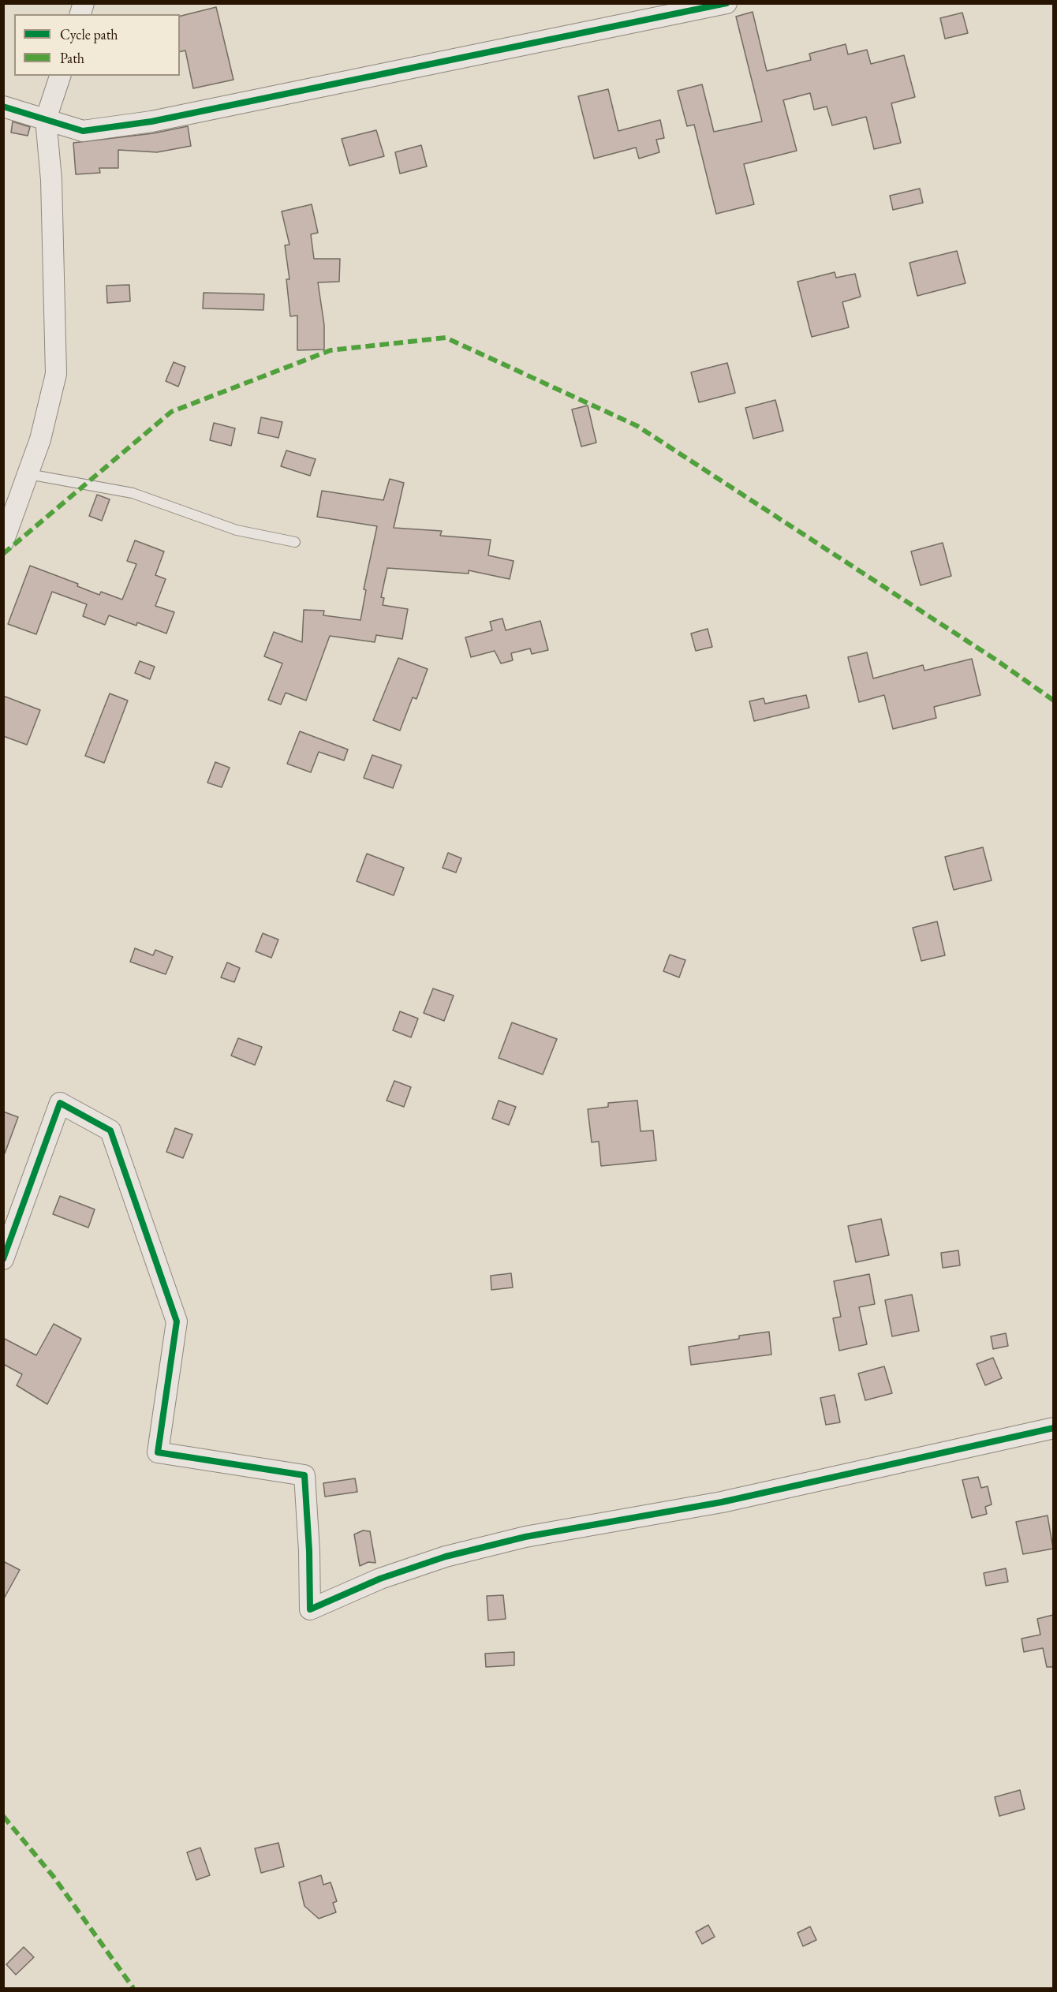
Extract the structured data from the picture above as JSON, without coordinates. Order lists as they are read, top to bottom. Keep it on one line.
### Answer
{"legend":["Cycle path","Path"]}
